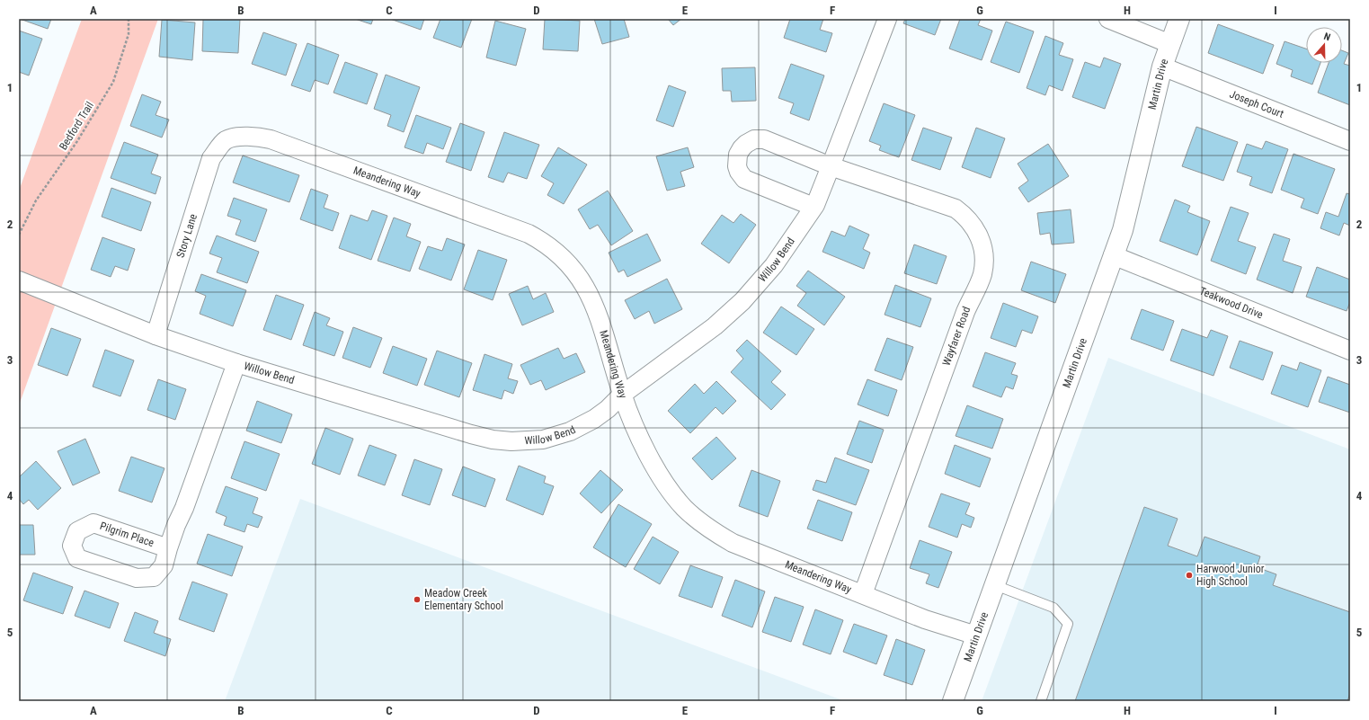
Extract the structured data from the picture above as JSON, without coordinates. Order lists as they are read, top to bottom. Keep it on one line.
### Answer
{"streets":{"street":["Martin Drive","Joseph Court","Meandering Way","Story Lane","Willow Bend","Teakwood Drive","Wayfarer Road","Pilgrim Place"],"path":["Bedford Trail"]},"crossings":[["Martin Drive","Joseph Court"],["Martin Drive","Meandering Way"],["Martin Drive","Teakwood Drive"],["Meandering Way","Story Lane"],["Meandering Way","Willow Bend"],["Meandering Way","Wayfarer Road"],["Story Lane","Willow Bend"],["Willow Bend","Wayfarer Road"],["Willow Bend","Pilgrim Place"]],"places":["Harwood Junior High School","Meadow Creek Elementary School"],"north":"top","grid":{"columns":["A","B","C","D","E","F","G","H","I"],"rows":["1","2","3","4","5"]}}
